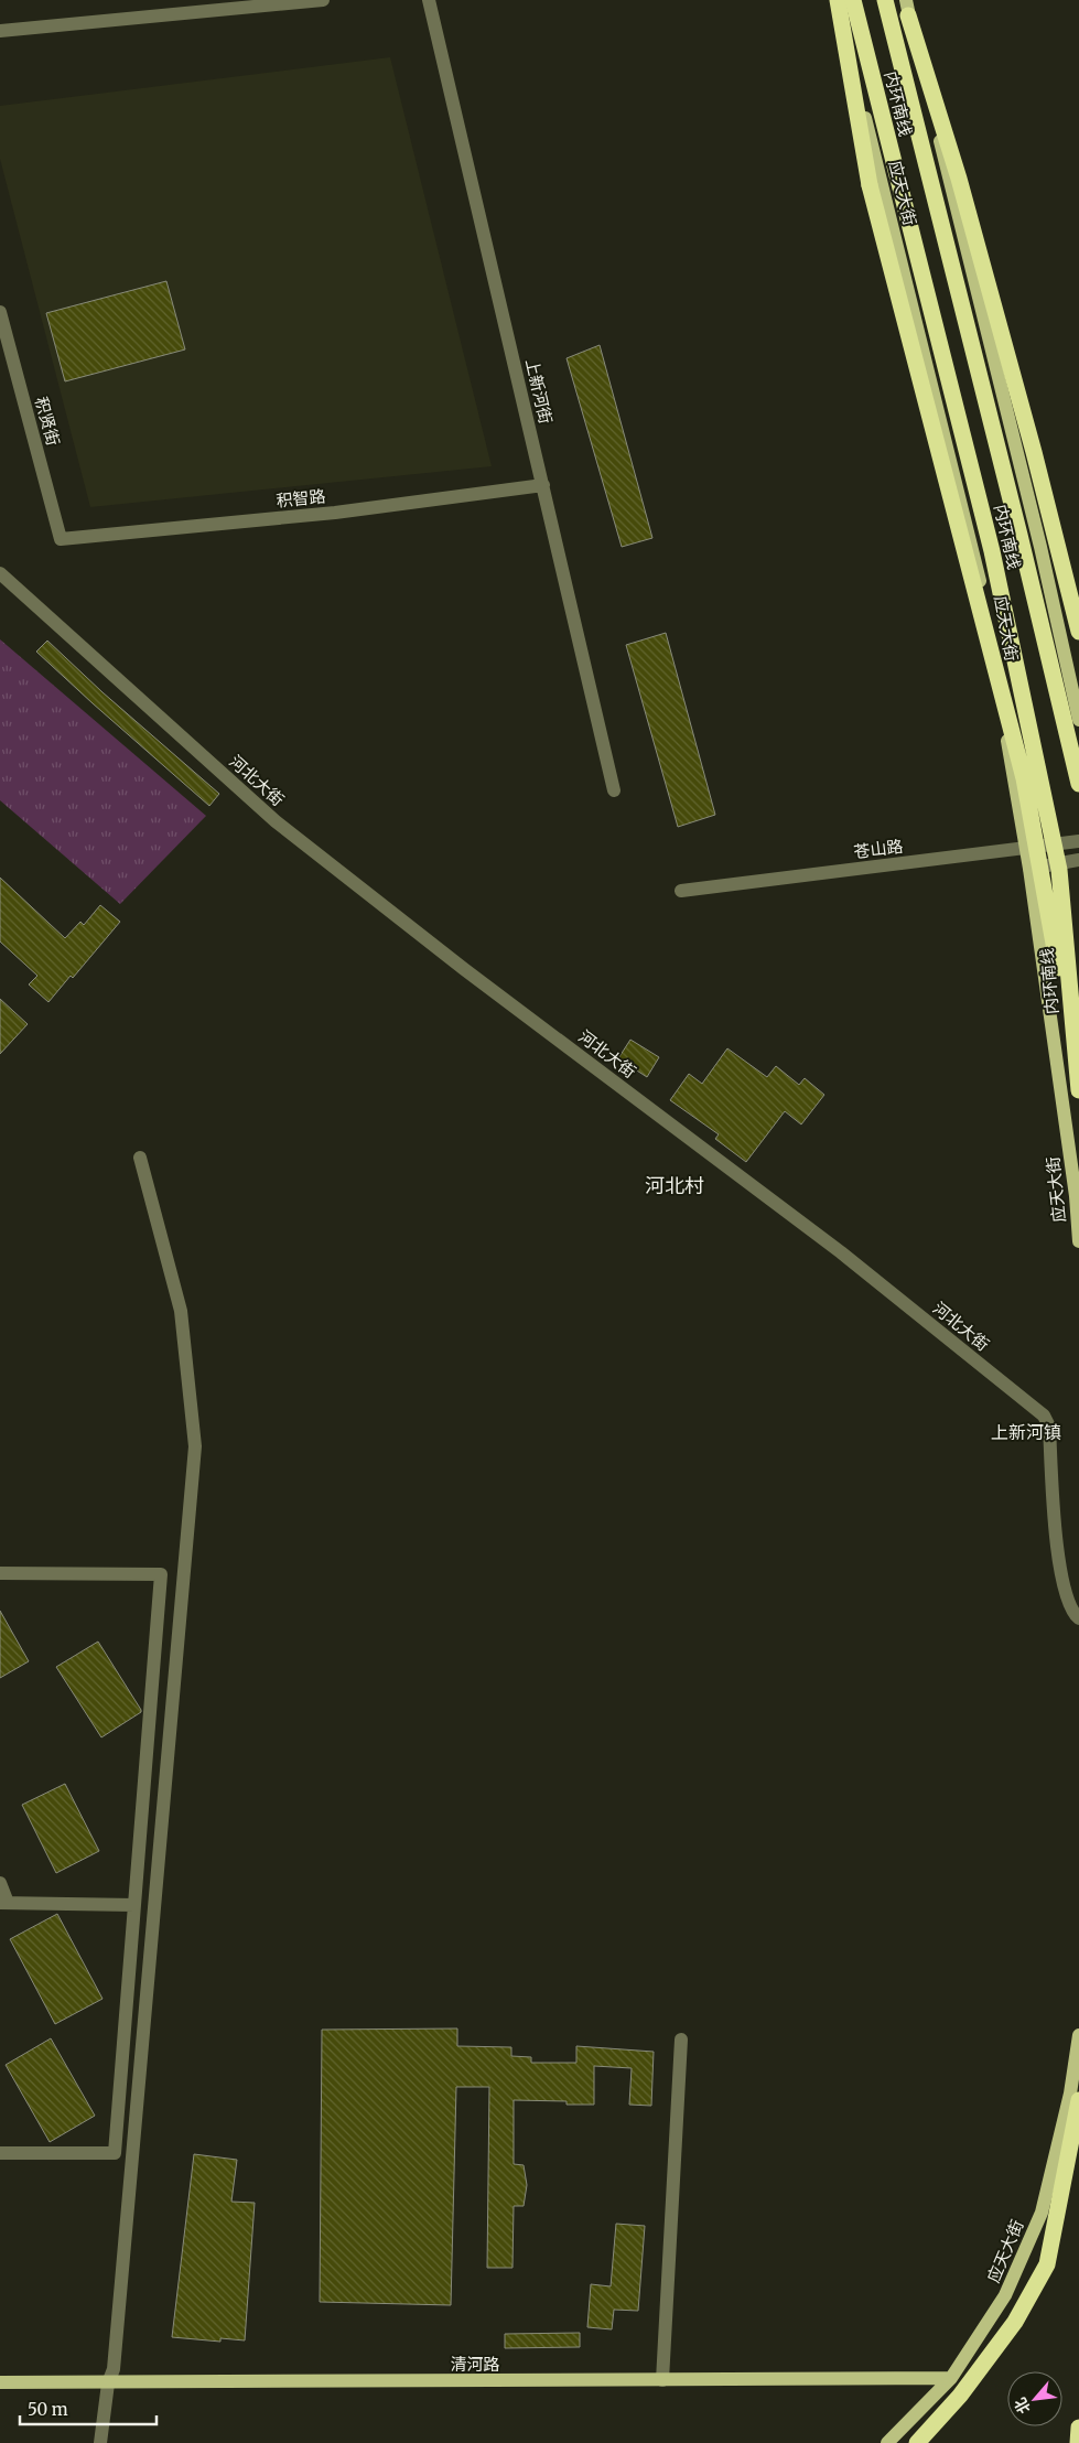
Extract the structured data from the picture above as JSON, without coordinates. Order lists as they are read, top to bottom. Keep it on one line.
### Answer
{"streets":{"highway":["内环南线"],"main road":["应天大街","清河路"],"street":["上新河街","积贤街","积智路","河北大街","苍山路"]},"crossings":[["应天大街","苍山路"],["应天大街","清河路"],["上新河街","积智路"],["积贤街","积智路"]],"districts":["河北村","上新河镇"],"scale_bar":"50 m","north":"bottom left"}
